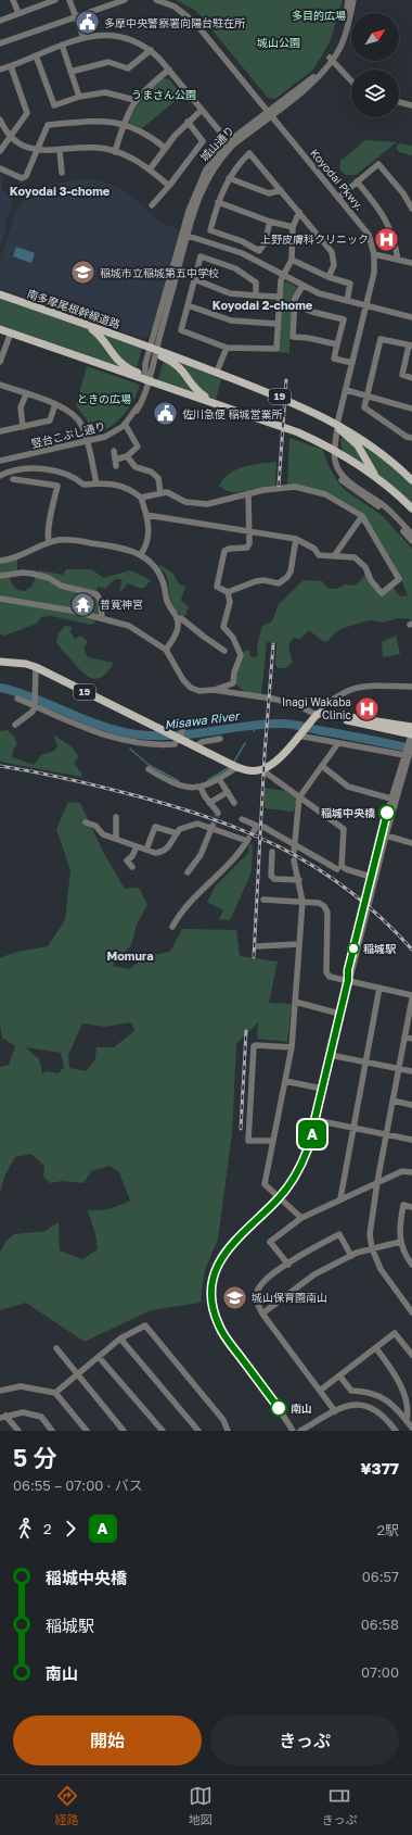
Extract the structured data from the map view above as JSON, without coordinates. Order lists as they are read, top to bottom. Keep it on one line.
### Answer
{"streets":{"main road":["南多摩尾根幹線道路","19"],"street":["城山通り","Koyodai Pkwy.","竪台こぶし通り"]},"crossings":[["城山通り","Koyodai Pkwy."],["城山通り","南多摩尾根幹線道路"],["Koyodai Pkwy.","南多摩尾根幹線道路"],["Koyodai Pkwy.","19"],["南多摩尾根幹線道路","19"],["19","竪台こぶし通り"]],"districts":["Koyodai 3-chome","Koyodai 2-chome","Momura"],"water":["Misawa River"],"parks":["多目的広場","城山公園","うまさん公園","ときの広場"],"places":{"public building":["多摩中央警察署向陽台駐在所","佐川急便 稲城営業所"],"hospital":["上野皮膚科クリニック","Inagi Wakaba Clinic"],"school or university":["稲城市立稲城第五中学校","城山保育園南山"],"temple":["普寛神宮"],"other":["稲城中央橋","稲城駅","南山"]},"lines":["bus line A"],"north":"top right","page":{"on_map":"A","heading":["5 分","06:55 – 07:00 · バス","¥377"],"legs":["2","A","2駅"],"list":[{"name":"稲城中央橋","value":"06:57"},{"name":"稲城駅","value":"06:58"},{"name":"南山","value":"07:00"}],"buttons":["開始","きっぷ"],"tabs":["経路","地図","きっぷ"]}}
